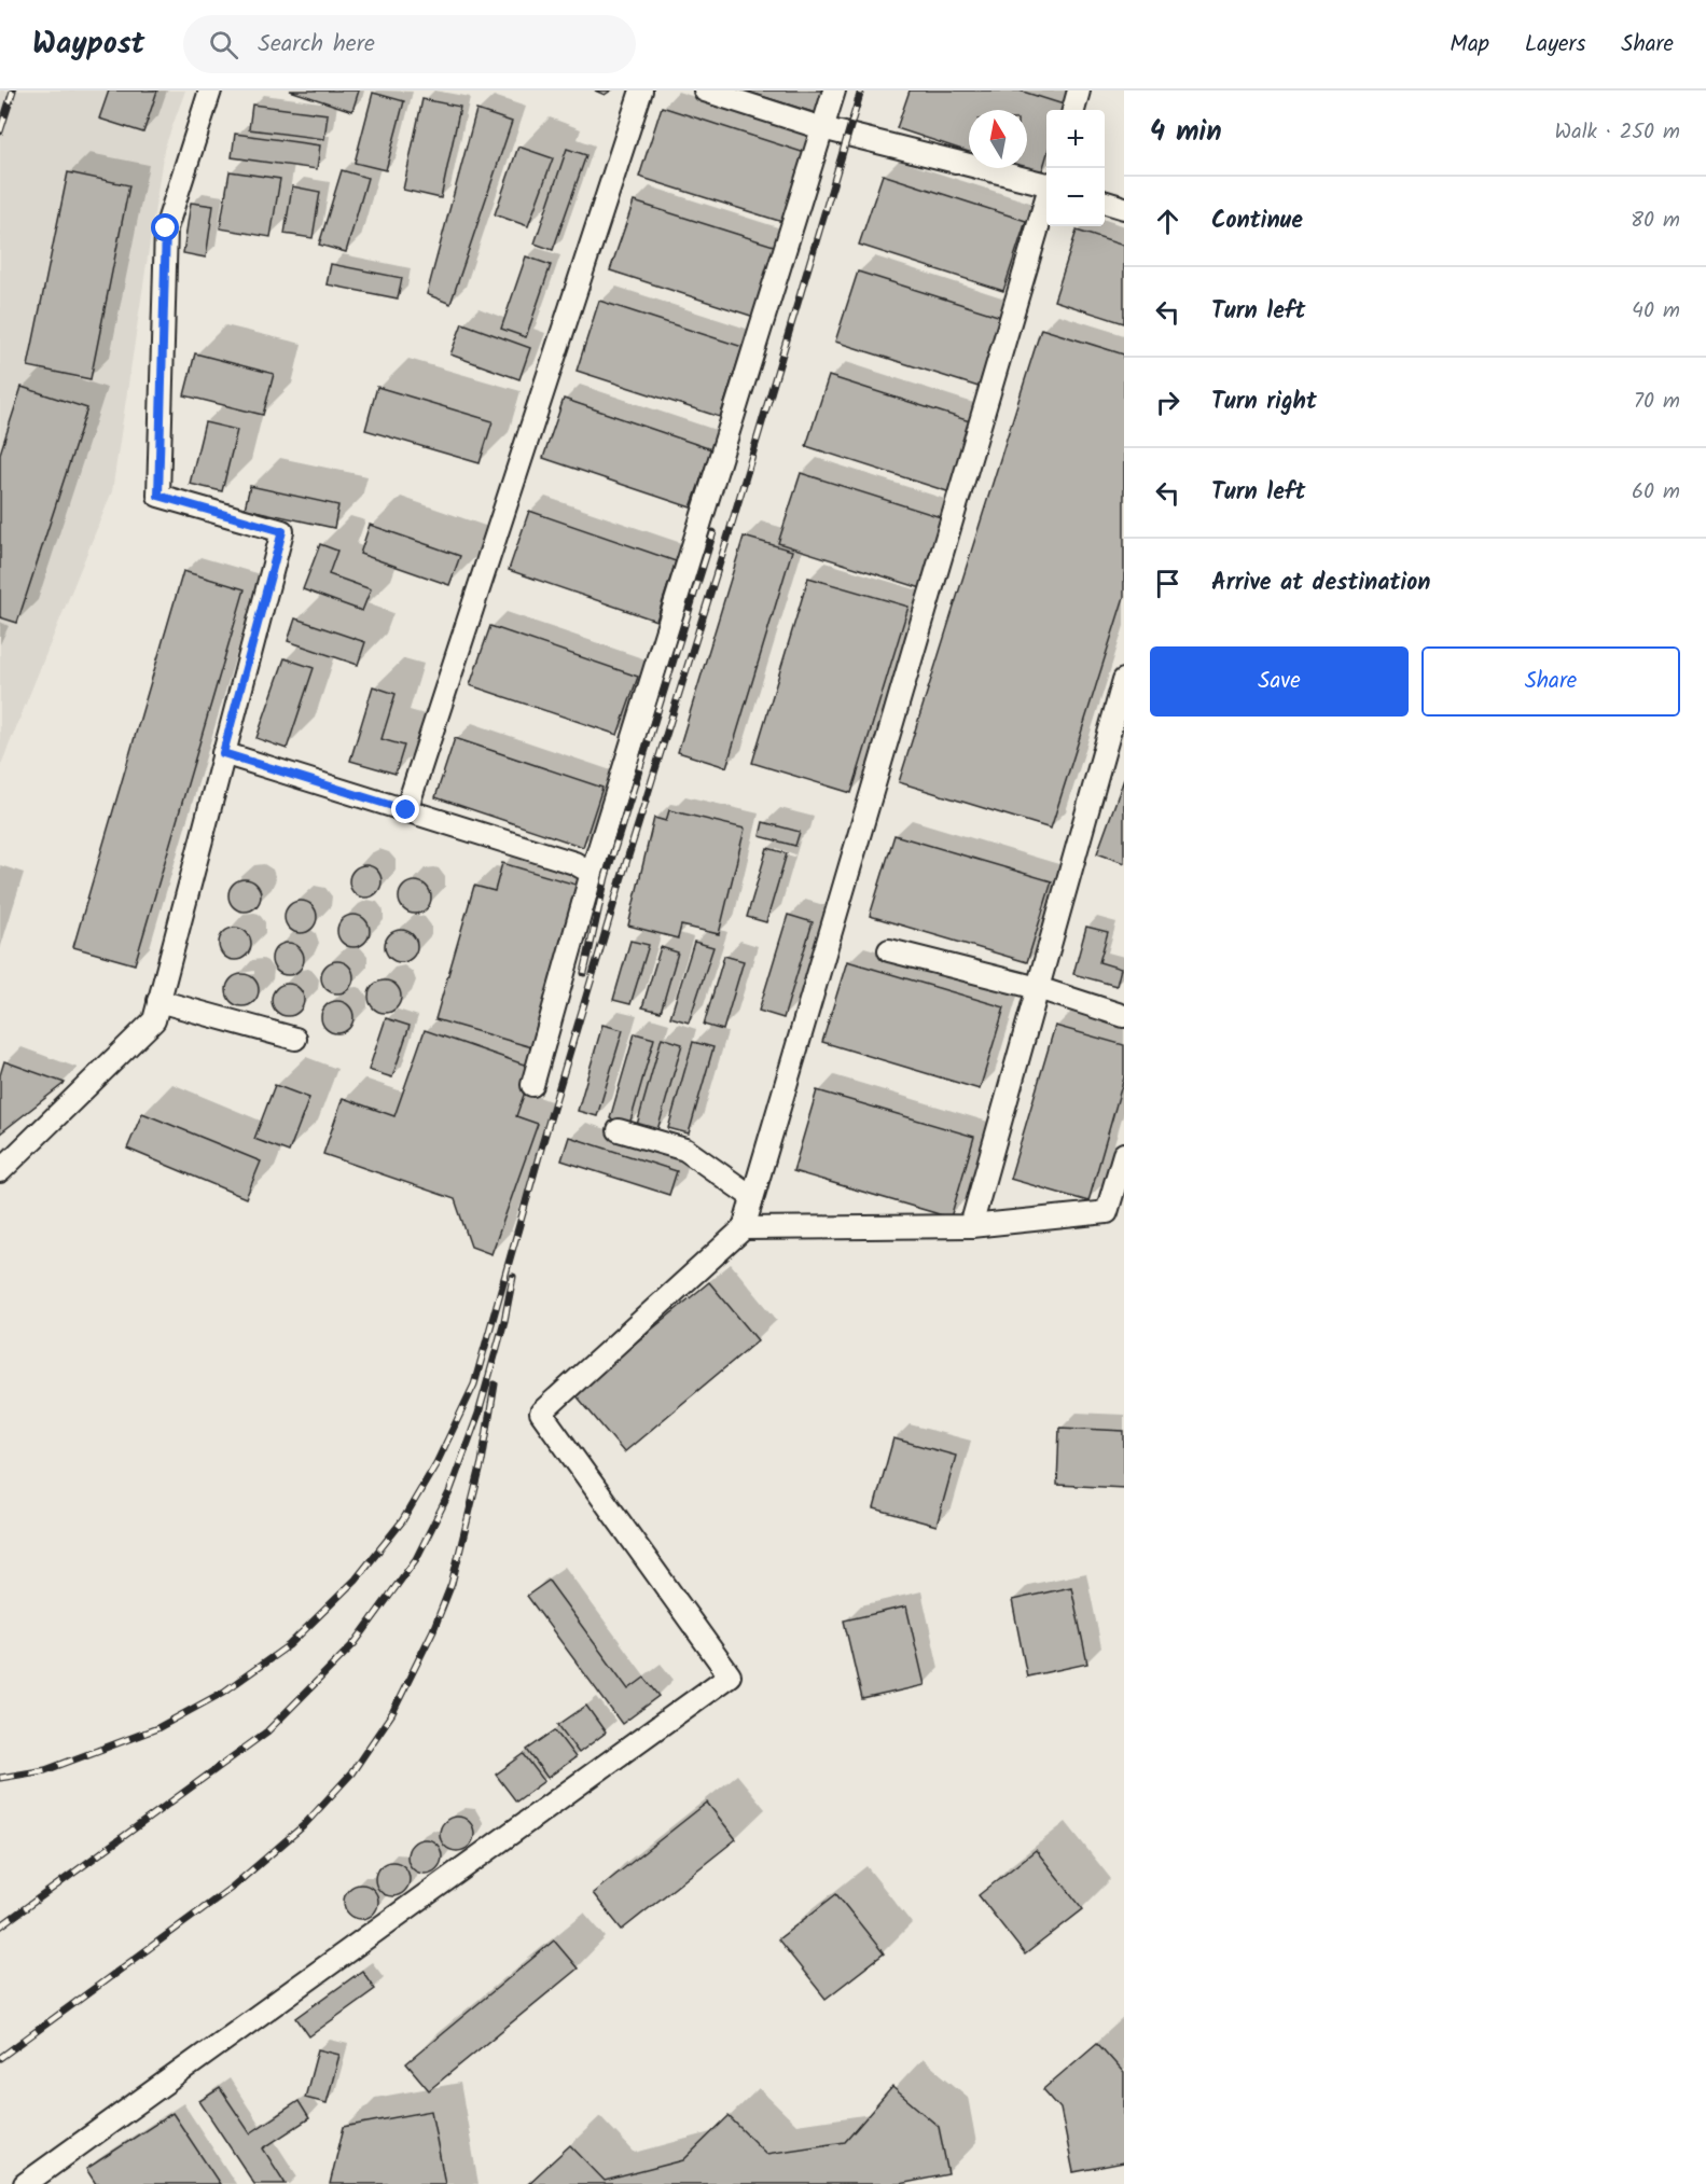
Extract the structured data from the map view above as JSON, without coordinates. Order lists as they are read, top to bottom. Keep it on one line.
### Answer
{"north":"top","page":{"header":"Waypost","search":"Search here","nav":["Map","Layers","Share"],"heading":["4 min","Walk · 250 m"],"map_buttons":["+","−"],"list":[["Continue","80 m"],["Turn left","40 m"],["Turn right","70 m"],["Turn left","60 m"],"Arrive at destination"],"buttons":["Save","Share"]}}
